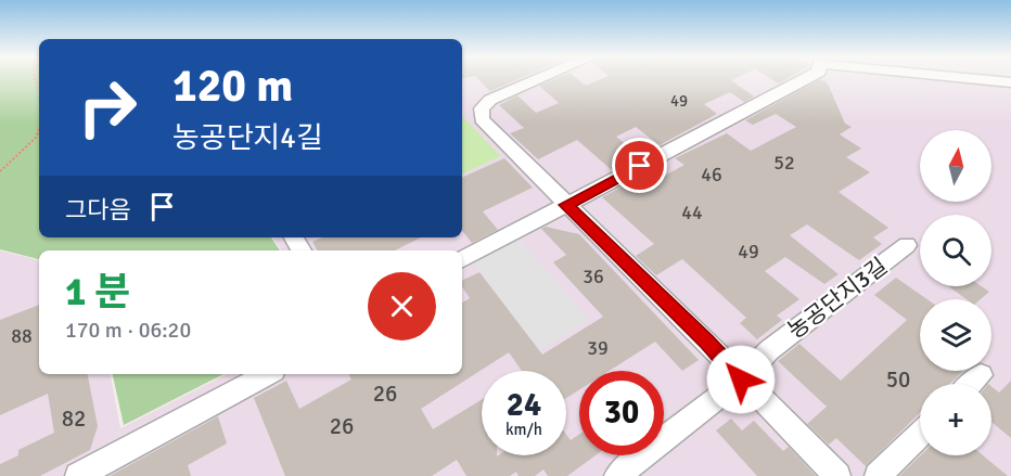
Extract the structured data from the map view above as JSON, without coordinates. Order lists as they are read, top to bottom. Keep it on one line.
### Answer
{"streets":{"street":["농공단지3길"]},"house_numbers":["49","52","46","44","49","36","88","39","50","26","82","26"],"north":"top","page":{"turn":["120 m","농공단지4길"],"map_buttons":"+","then":"그다음","heading":["1 분","170 m · 06:20"],"speed":"24 km/h","limit":"30"}}
